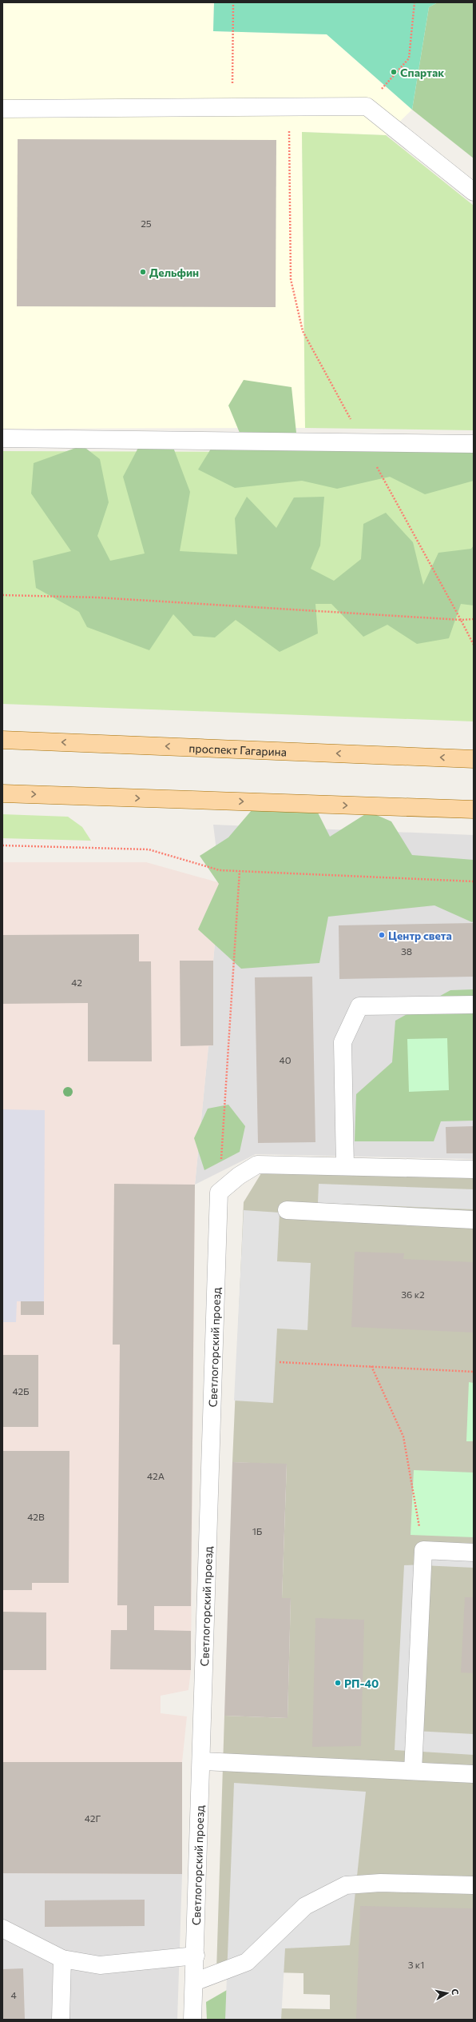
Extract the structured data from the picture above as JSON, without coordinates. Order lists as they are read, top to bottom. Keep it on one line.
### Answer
{"streets":{"main road":["проспект Гагарина"],"street":["Светлогорский проезд"]},"places":["Спартак","Дельфин","Центр света","РП-40"],"house_numbers":["25","38","42","40","36 к2","42Б","42А","42В","1Б","42Г","3 к1","4"],"north":"right"}
